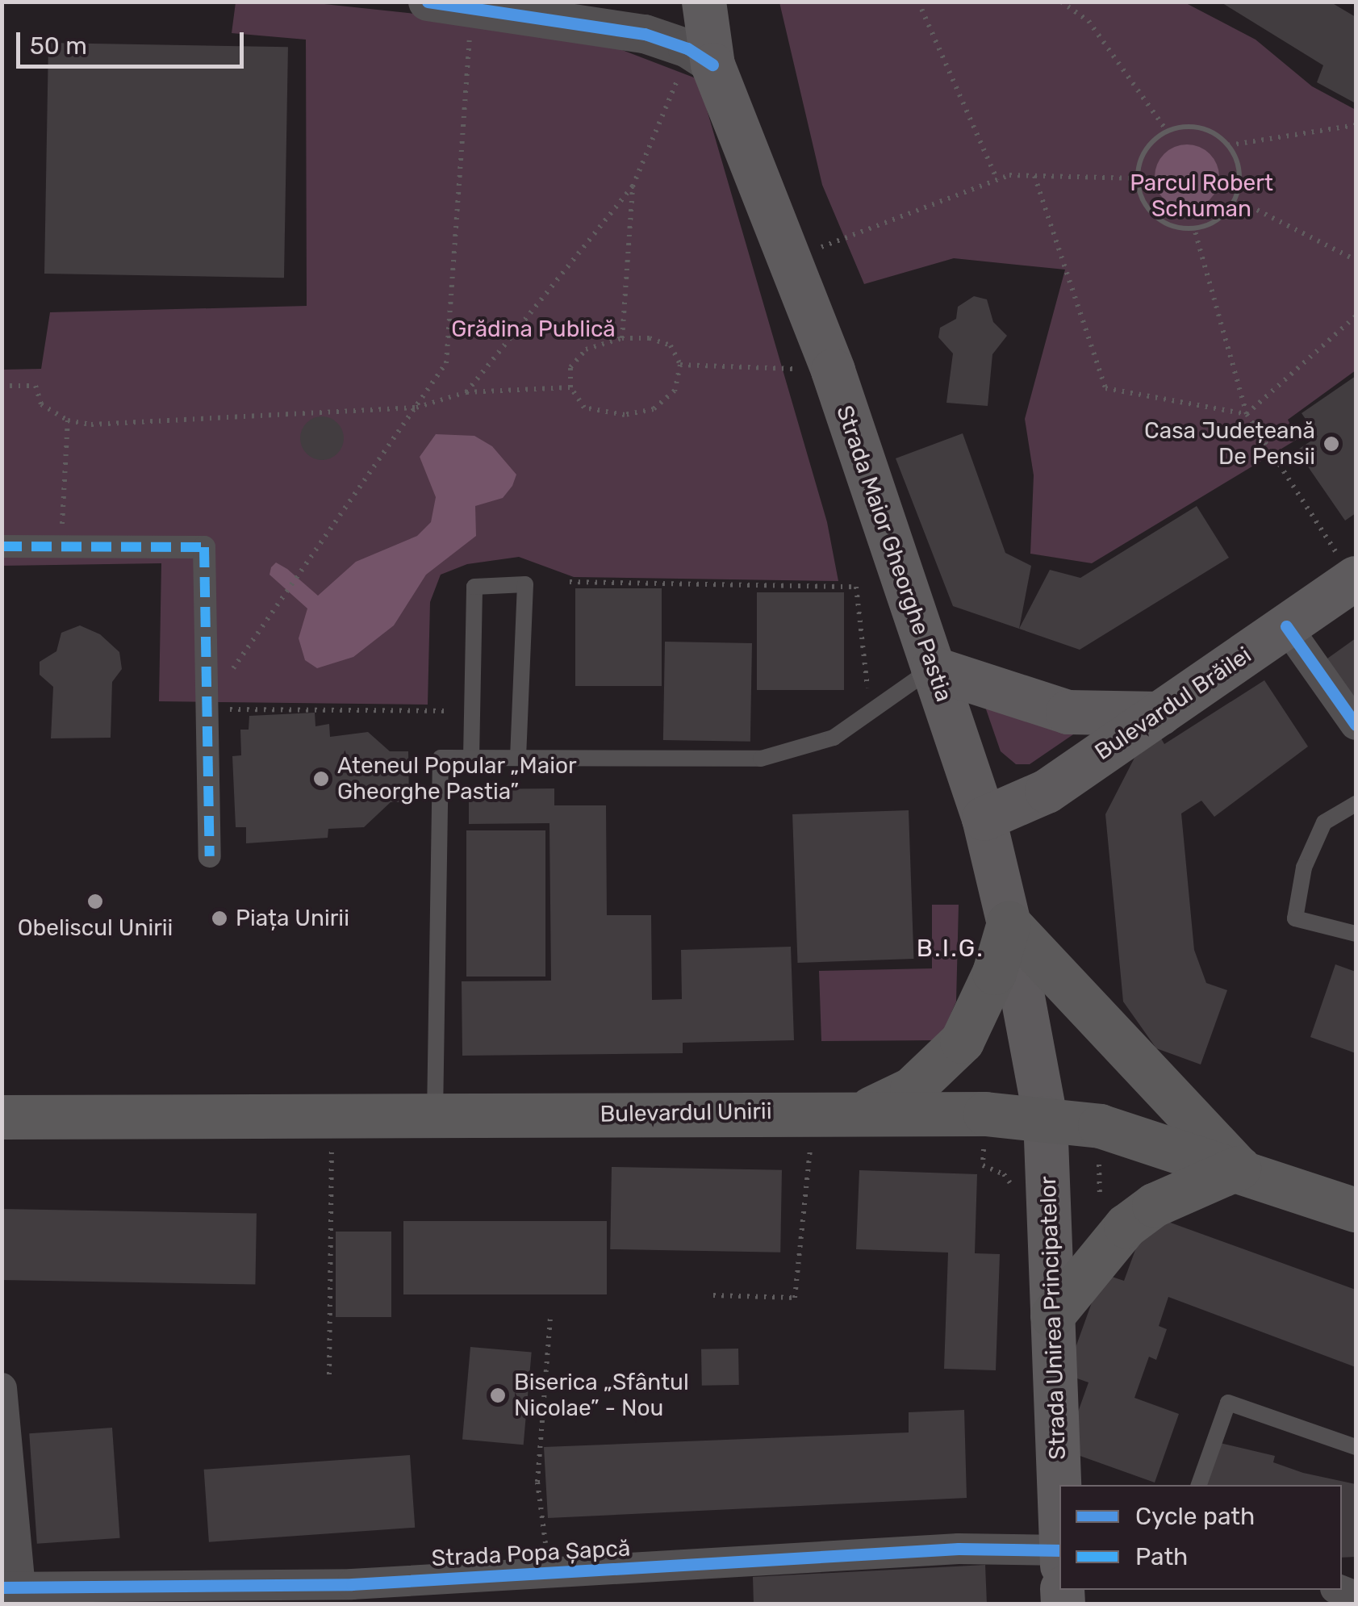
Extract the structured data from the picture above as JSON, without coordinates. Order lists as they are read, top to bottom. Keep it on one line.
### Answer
{"streets":{"main road":["Strada Maior Gheorghe Pastia","Bulevardul Brăilei","Bulevardul Unirii","Strada Unirea Principatelor"],"street":["Strada Popa Șapcă"]},"crossings":[["Strada Maior Gheorghe Pastia","Bulevardul Brăilei"],["Strada Maior Gheorghe Pastia","Bulevardul Unirii"],["Strada Maior Gheorghe Pastia","Strada Unirea Principatelor"],["Bulevardul Unirii","Strada Unirea Principatelor"]],"districts":["B.I.G."],"parks":["Parcul Robert Schuman","Grădina Publică"],"places":["Casa Județeană De Pensii","Ateneul Popular „Maior Gheorghe Pastia”","Obeliscul Unirii","Piața Unirii","Biserica „Sfântul Nicolae” - Nou"],"legend":["Cycle path","Path"],"scale_bar":"50 m"}
